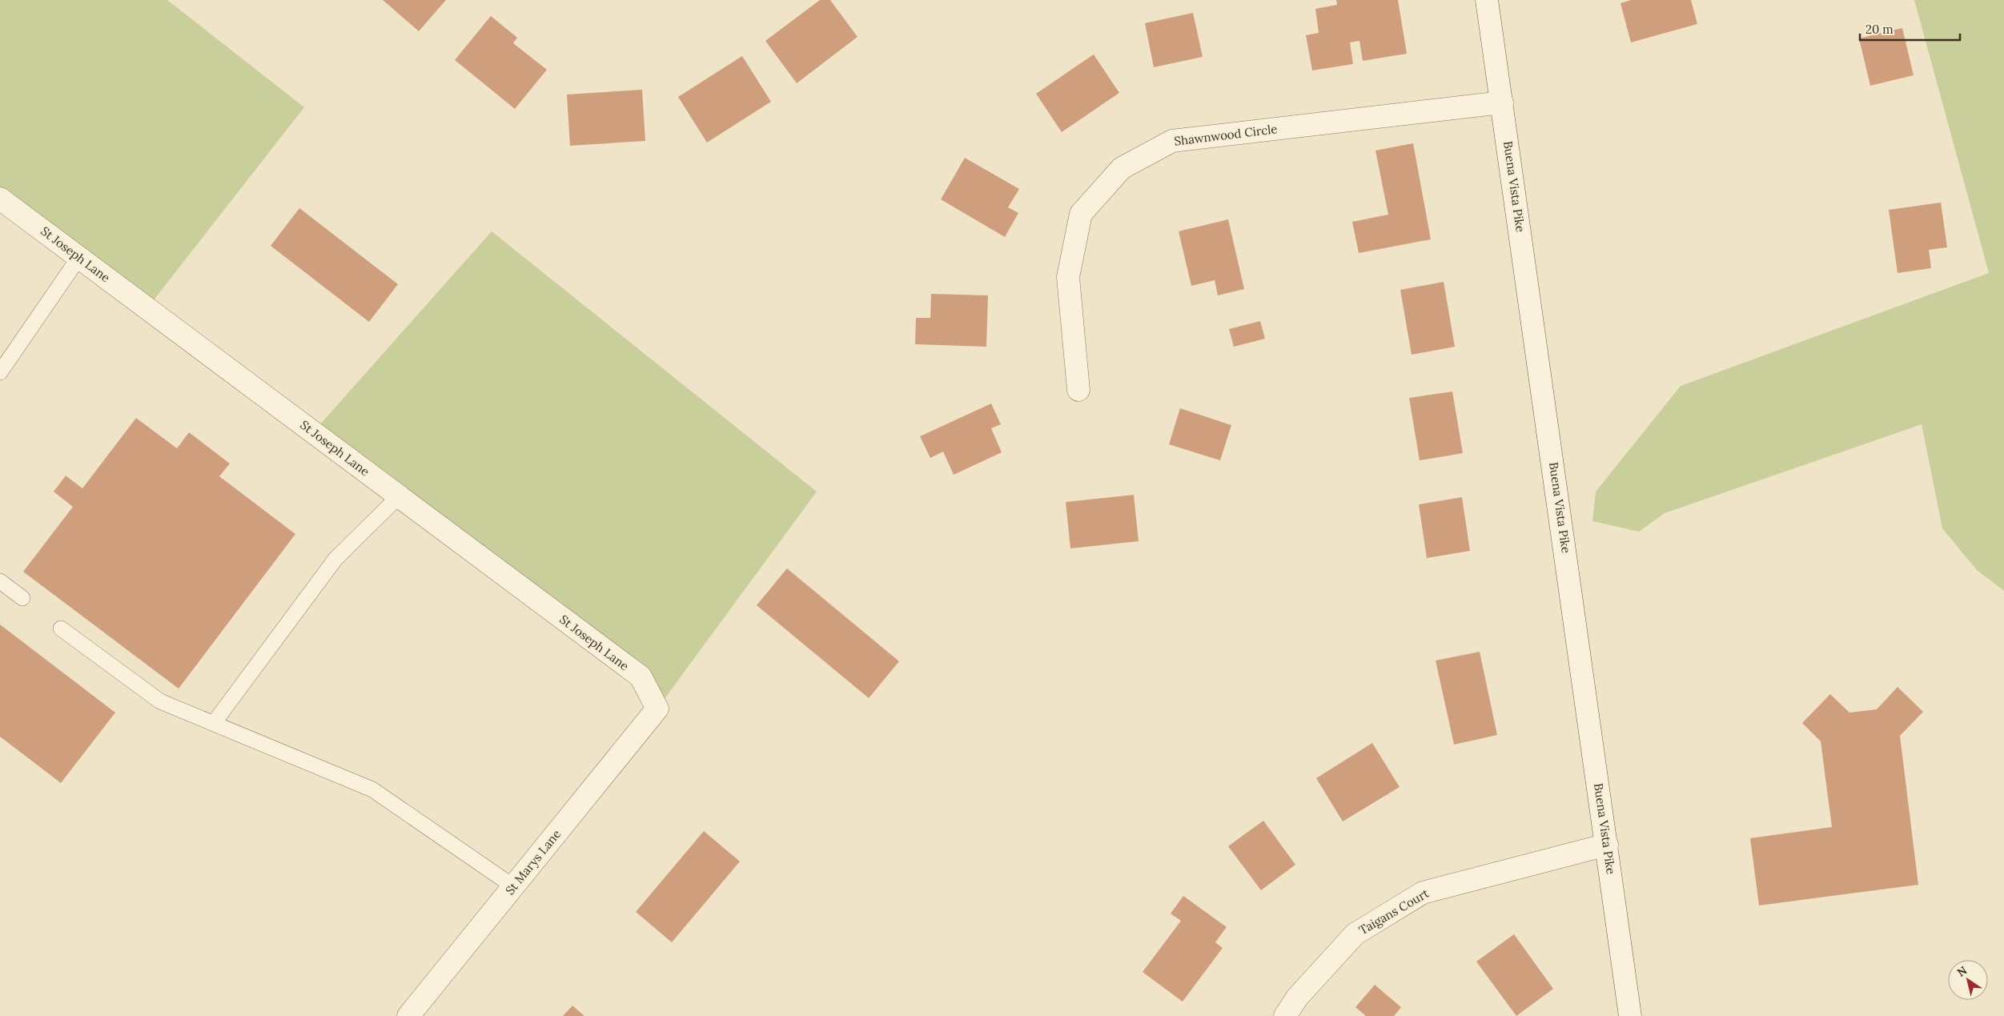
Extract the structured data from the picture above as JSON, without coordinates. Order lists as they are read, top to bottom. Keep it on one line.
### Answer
{"streets":{"street":["Shawnwood Circle","Buena Vista Pike","St Joseph Lane","St Marys Lane","Taigans Court"]},"crossings":[["Shawnwood Circle","Buena Vista Pike"],["Buena Vista Pike","Taigans Court"],["St Joseph Lane","St Marys Lane"]],"scale_bar":"20 m","north":"top left"}
